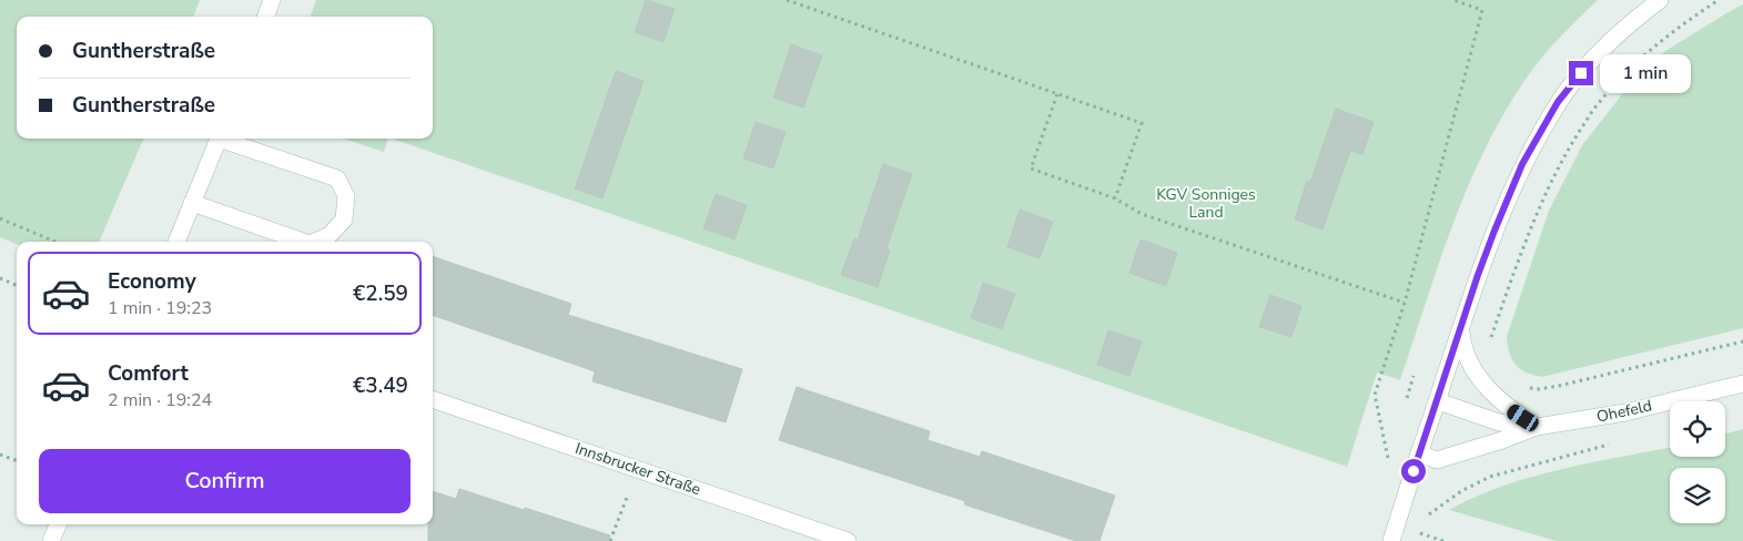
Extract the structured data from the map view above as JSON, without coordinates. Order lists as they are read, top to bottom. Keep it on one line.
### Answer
{"streets":{"street":["Ohefeld","Innsbrucker Straße"]},"parks":["KGV Sonniges Land"],"page":{"banner":["Guntherstraße","Guntherstraße"],"bubble":"1 min","list":[{"name":"Economy","note":"1 min · 19:23","value":"€2.59"},{"name":"Comfort","note":"2 min · 19:24","value":"€3.49"}],"buttons":"Confirm"}}
